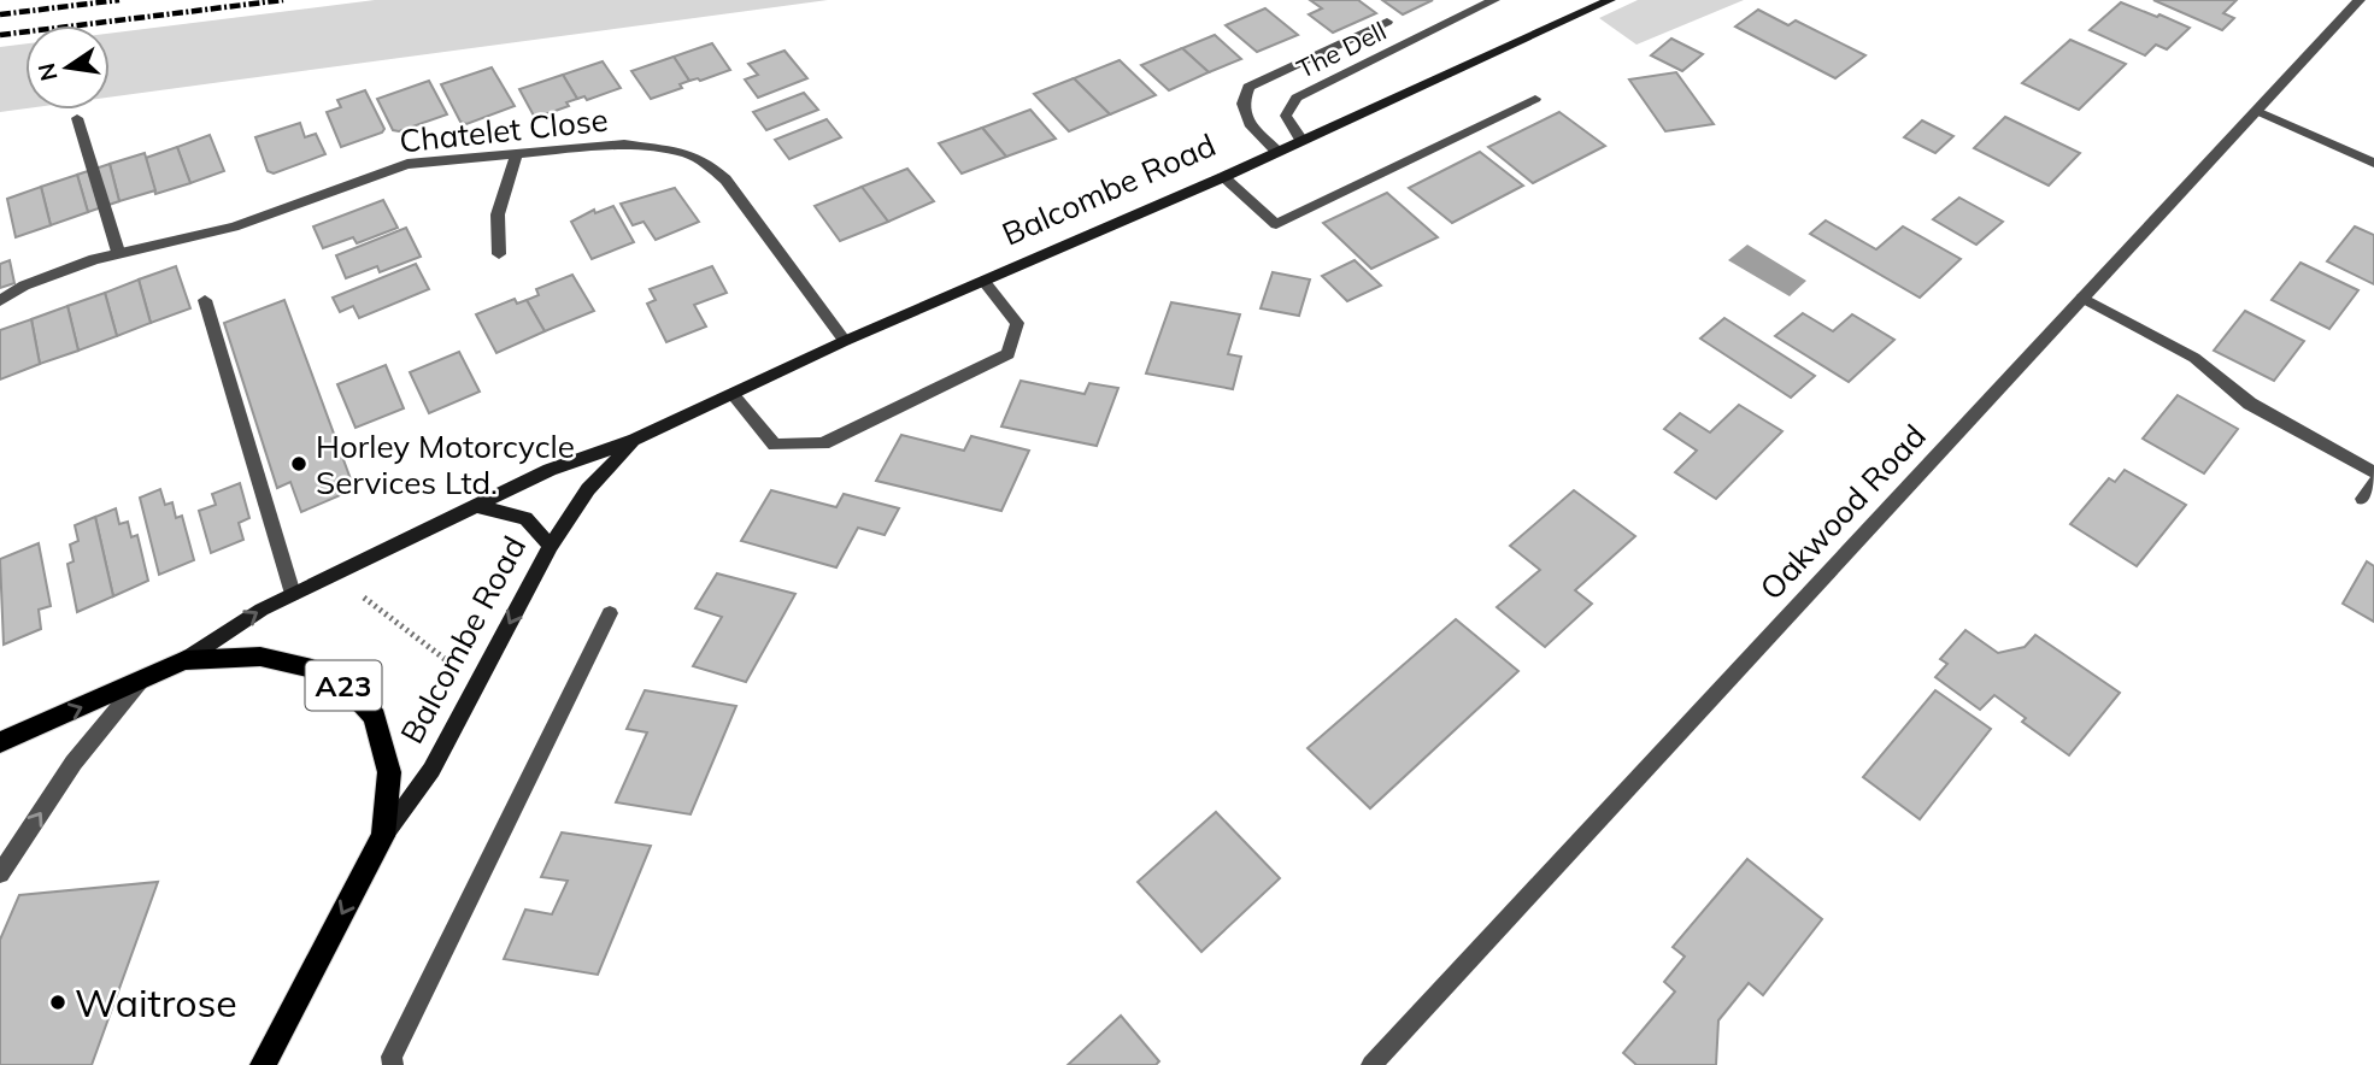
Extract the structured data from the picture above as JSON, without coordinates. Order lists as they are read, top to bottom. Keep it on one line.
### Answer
{"streets":{"main road":["Balcombe Road","A23"],"street":["The Dell","Chatelet Close","Oakwood Road"]},"crossings":[["The Dell","Balcombe Road"],["Chatelet Close","Balcombe Road"]],"places":["Horley Motorcycle Services Ltd.","Waitrose"],"north":"left"}
